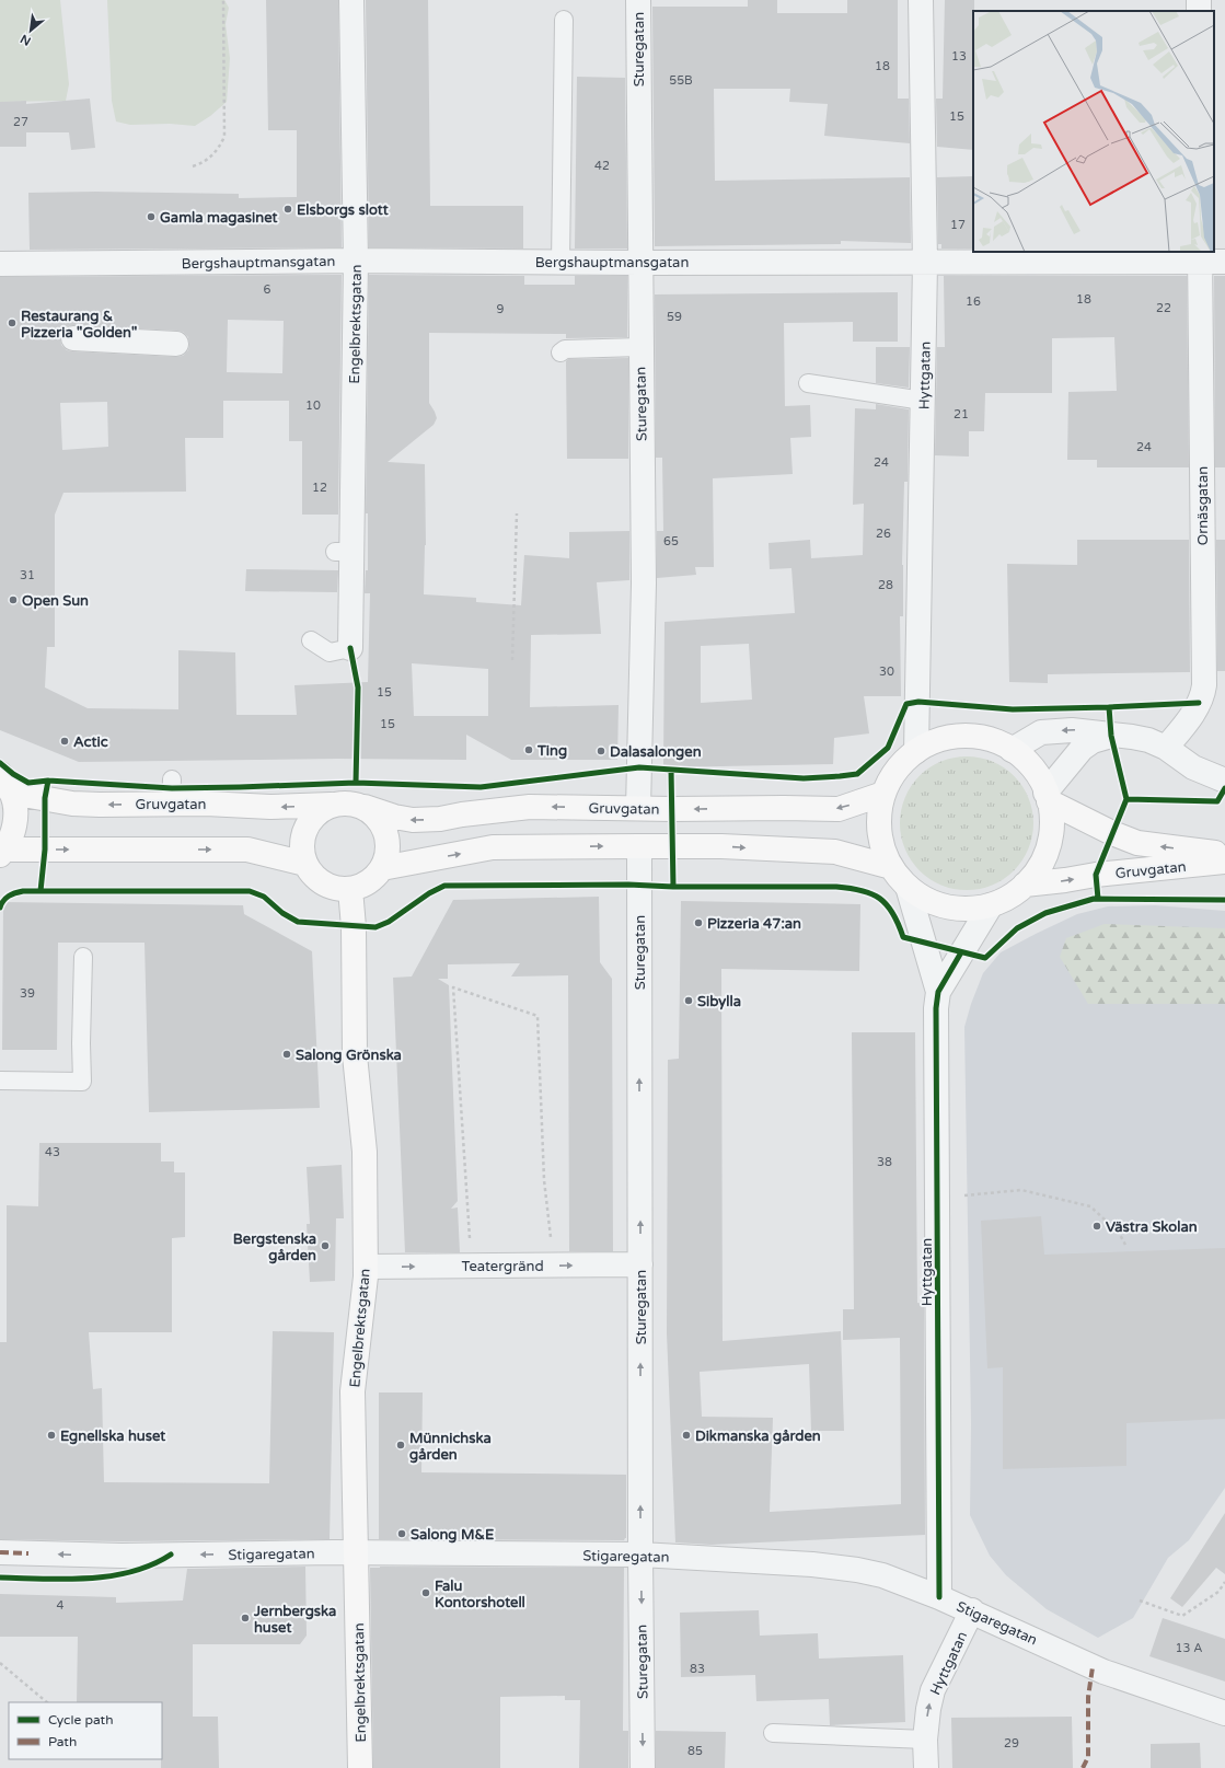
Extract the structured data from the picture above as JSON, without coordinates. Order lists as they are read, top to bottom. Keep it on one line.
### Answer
{"streets":{"main road":["Engelbrektsgatan","Gruvgatan"],"street":["Sturegatan","Bergshauptmansgatan","Hyttgatan","Ornäsgatan","Teatergränd","Stigaregatan"]},"crossings":[["Sturegatan","Bergshauptmansgatan"],["Sturegatan","Gruvgatan"],["Sturegatan","Teatergränd"],["Sturegatan","Stigaregatan"],["Bergshauptmansgatan","Engelbrektsgatan"],["Bergshauptmansgatan","Hyttgatan"],["Bergshauptmansgatan","Ornäsgatan"],["Engelbrektsgatan","Gruvgatan"],["Engelbrektsgatan","Teatergränd"],["Engelbrektsgatan","Stigaregatan"],["Hyttgatan","Stigaregatan"]],"one_way":["Teatergränd"],"places":["Elsborgs slott","Gamla magasinet","Restaurang & Pizzeria \"Golden\"","Open Sun","Actic","Ting","Dalasalongen","Pizzeria 47:an","Sibylla","Salong Grönska","Västra Skolan","Bergstenska gården","Egnellska huset","Dikmanska gården","Münnichska gården","Salong M&E","Falu Kontorshotell","Jernbergska huset"],"house_numbers":["13","18","55B","15","27","42","17","6","18","16","22","9","59","10","21","24","24","12","26","65","31","28","30","15","15","39","43","38","4","13 A","83","29","85"],"legend":["Cycle path","Path"],"north":"bottom left"}
